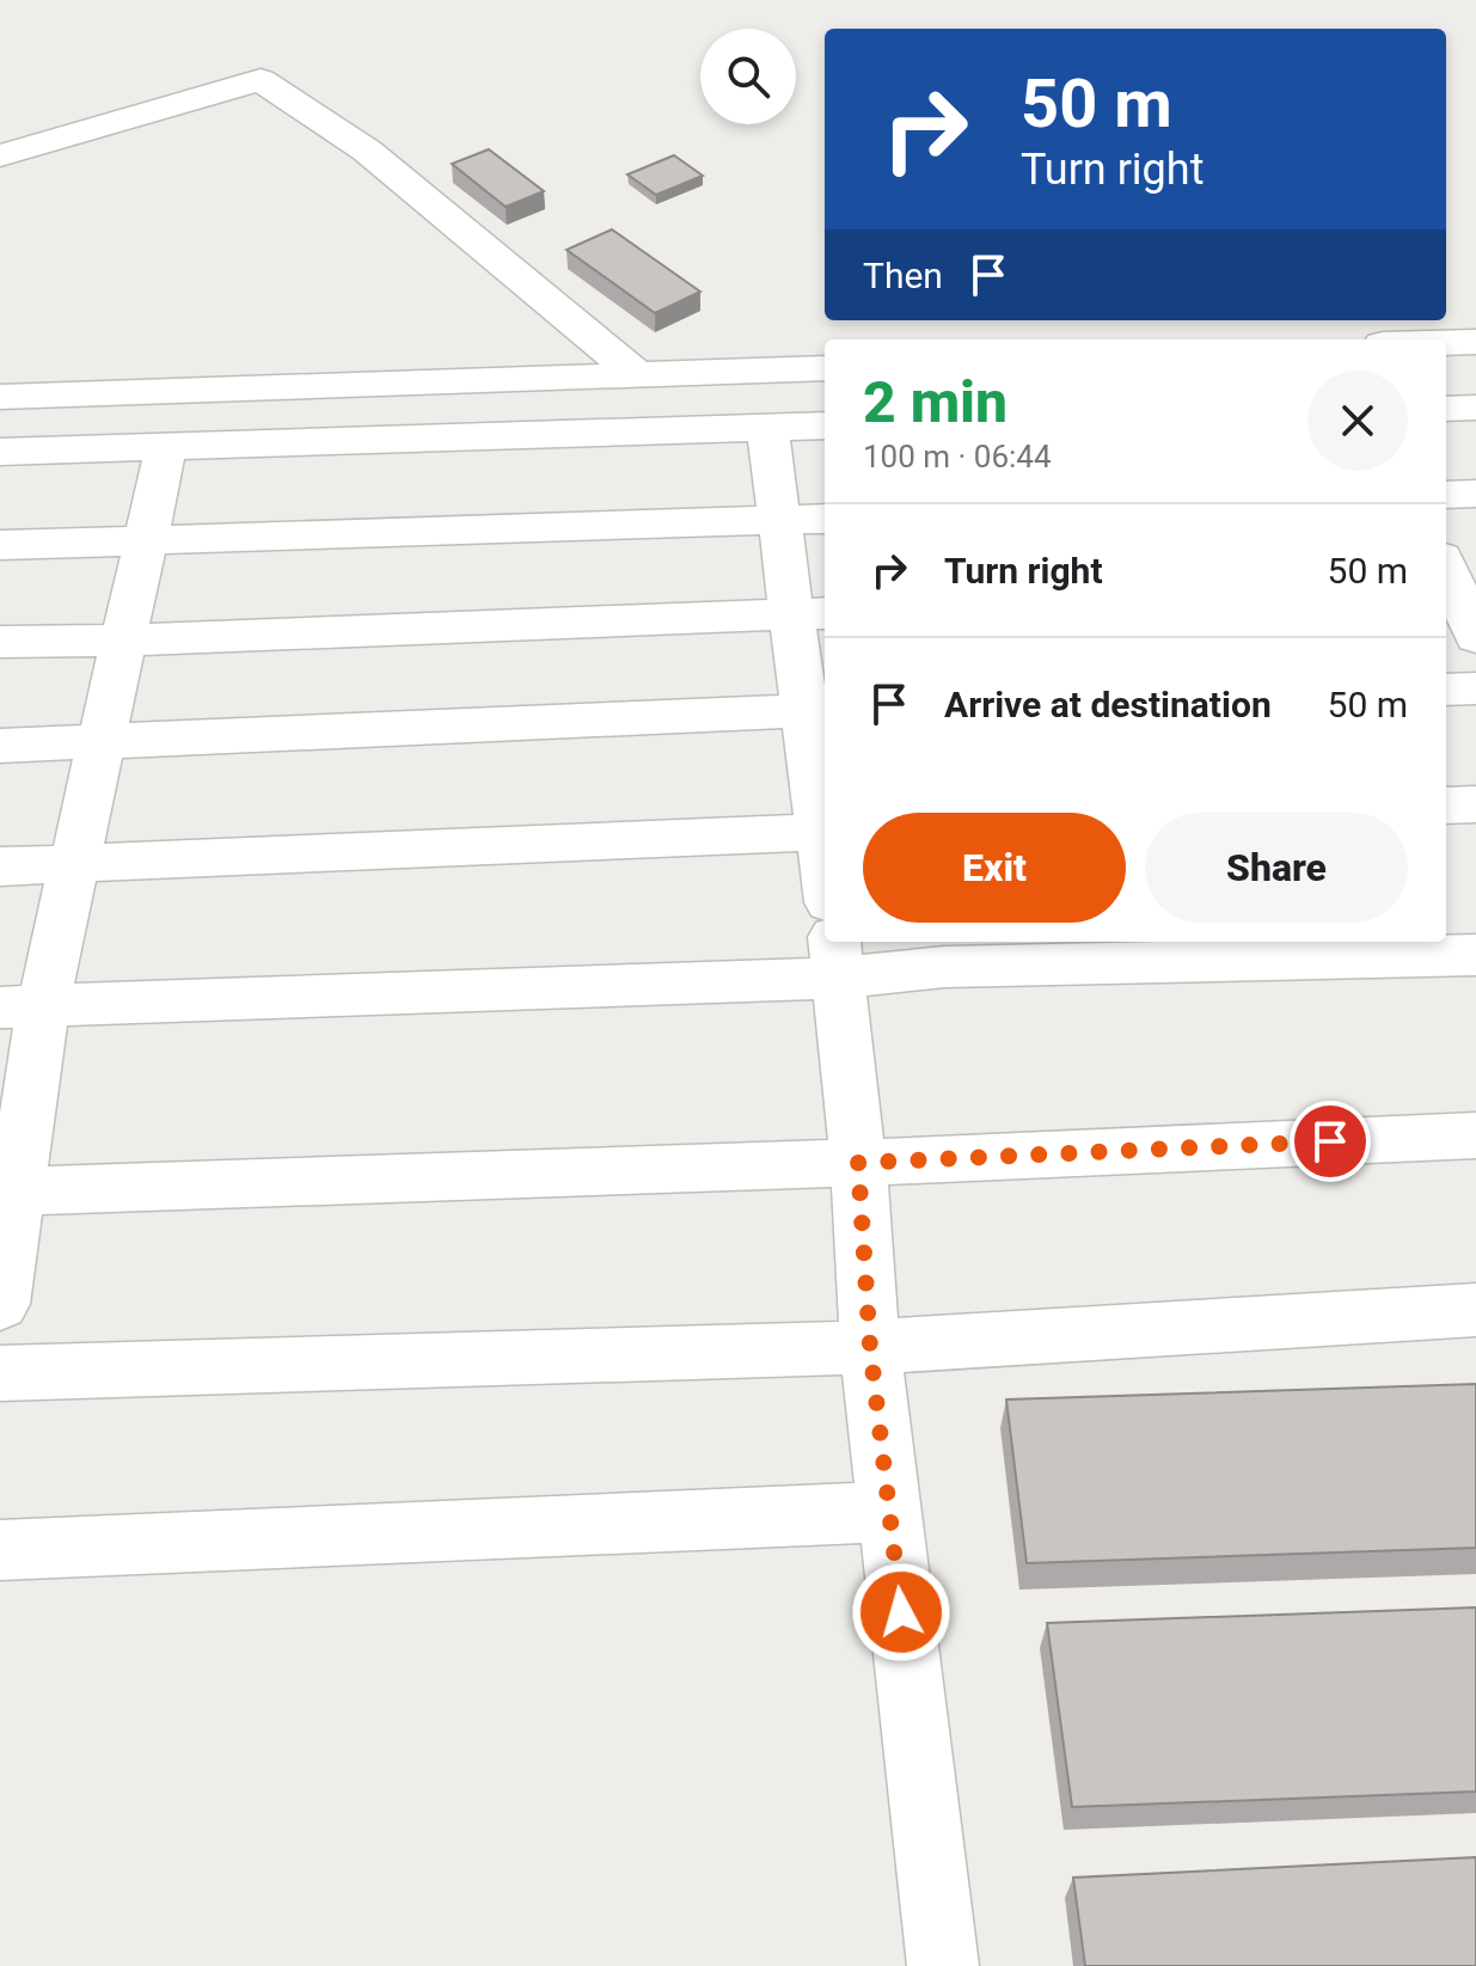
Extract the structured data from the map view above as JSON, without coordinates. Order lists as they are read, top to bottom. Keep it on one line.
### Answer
{"page":{"turn":["50 m","Turn right"],"then":"Then","heading":["2 min","100 m · 06:44"],"list":[{"name":"Turn right","value":"50 m"},{"name":"Arrive at destination","value":"50 m"}],"buttons":["Exit","Share"]}}
